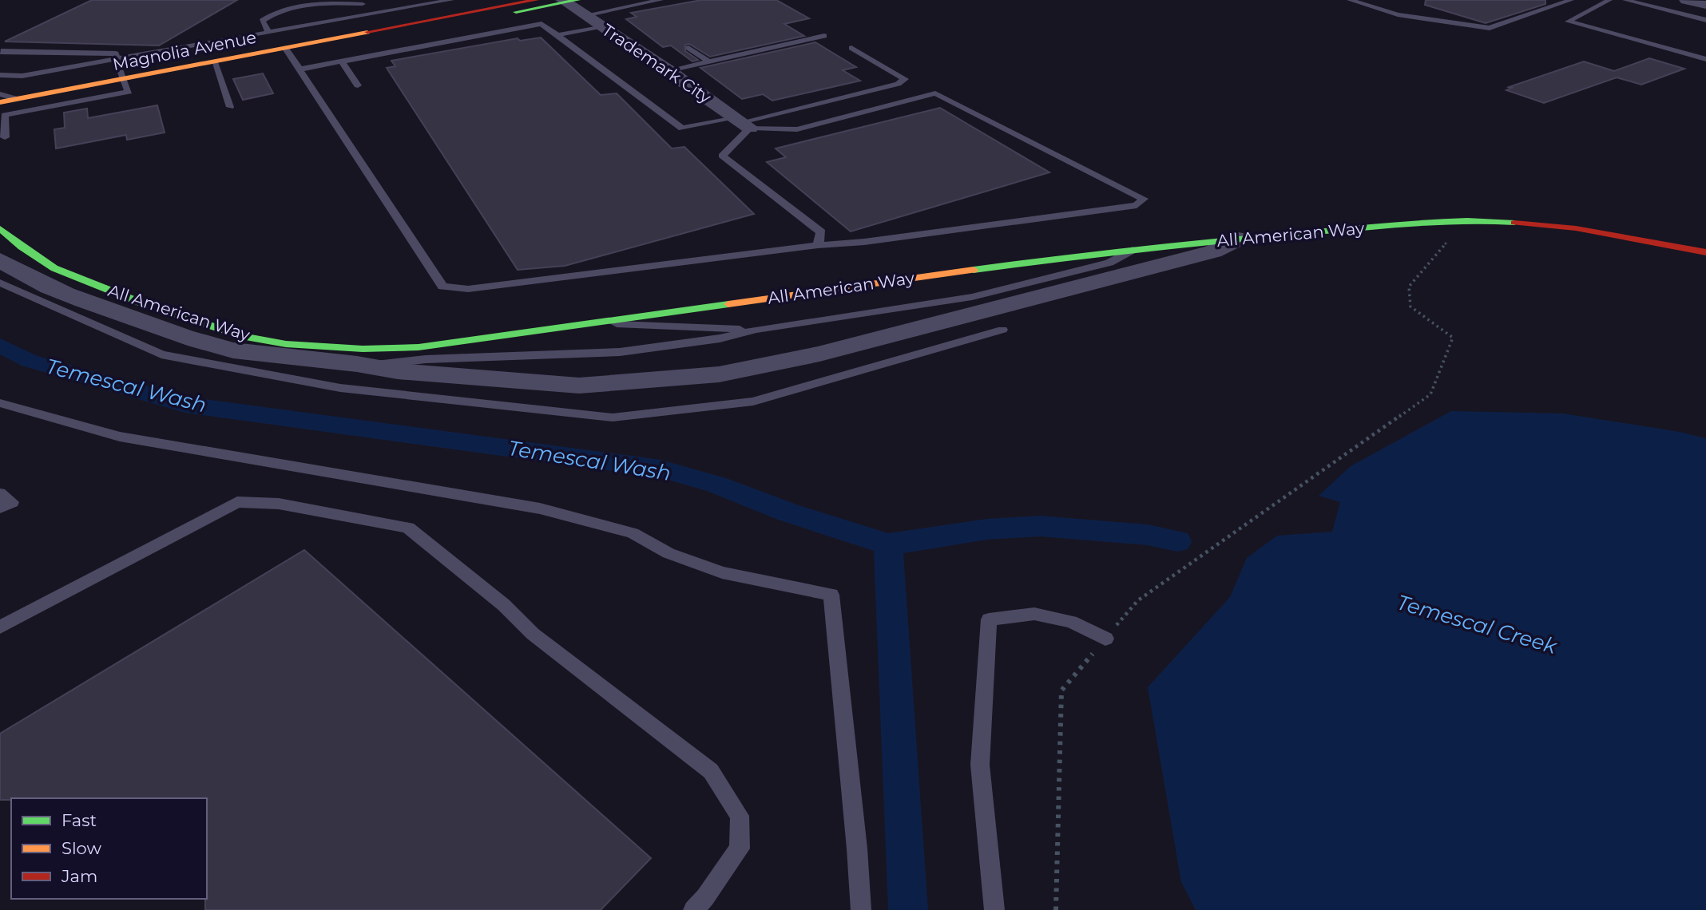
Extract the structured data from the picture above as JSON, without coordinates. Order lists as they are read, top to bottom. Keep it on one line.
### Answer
{"streets":{"street":["Magnolia Avenue","Trademark City","All American Way"]},"crossings":[["Magnolia Avenue","Trademark City"]],"water":["Temescal Wash","Temescal Creek"],"legend":["Fast","Slow","Jam"]}
